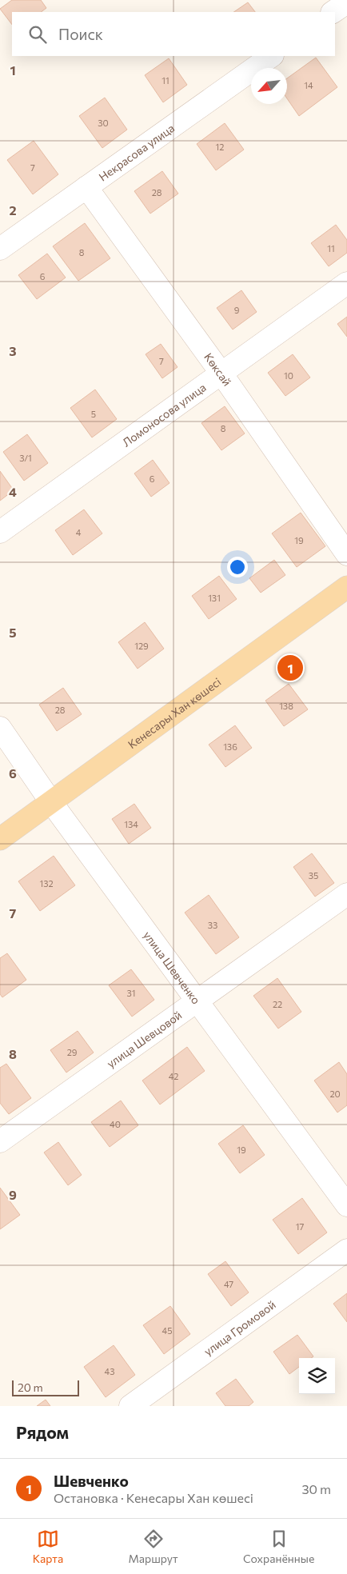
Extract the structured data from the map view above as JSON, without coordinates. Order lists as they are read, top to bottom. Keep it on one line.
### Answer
{"streets":{"main road":["Кенесары Хан көшесі"],"street":["Некрасова улица","Көксай","Ломоносова улица","улица Шевченко","улица Шевцовой","улица Громовой"]},"crossings":[["Некрасова улица","Көксай"],["Көксай","Ломоносова улица"],["Кенесары Хан көшесі","улица Шевченко"],["улица Шевченко","улица Шевцовой"]],"house_numbers":["11","14","30","12","7","28","11","8","6","9","7","10","5","8","3/1","6","4","19","131","129","138","28","136","134","35","132","33","31","22","29","42","20","40","19","17","47","45","43"],"scale_bar":"20 m","north":"bottom left","page":{"search":"Поиск","pins":"1","scale":"20 m","heading":"Рядом","list":[{"mark":"1","name":"Шевченко","note":"Остановка · Кенесары Хан көшесі","value":"30 m"}],"nav":["Карта","Маршрут","Сохранённые"]},"grid":{"rows":["1","2","3","4","5","6","7","8","9"]}}
